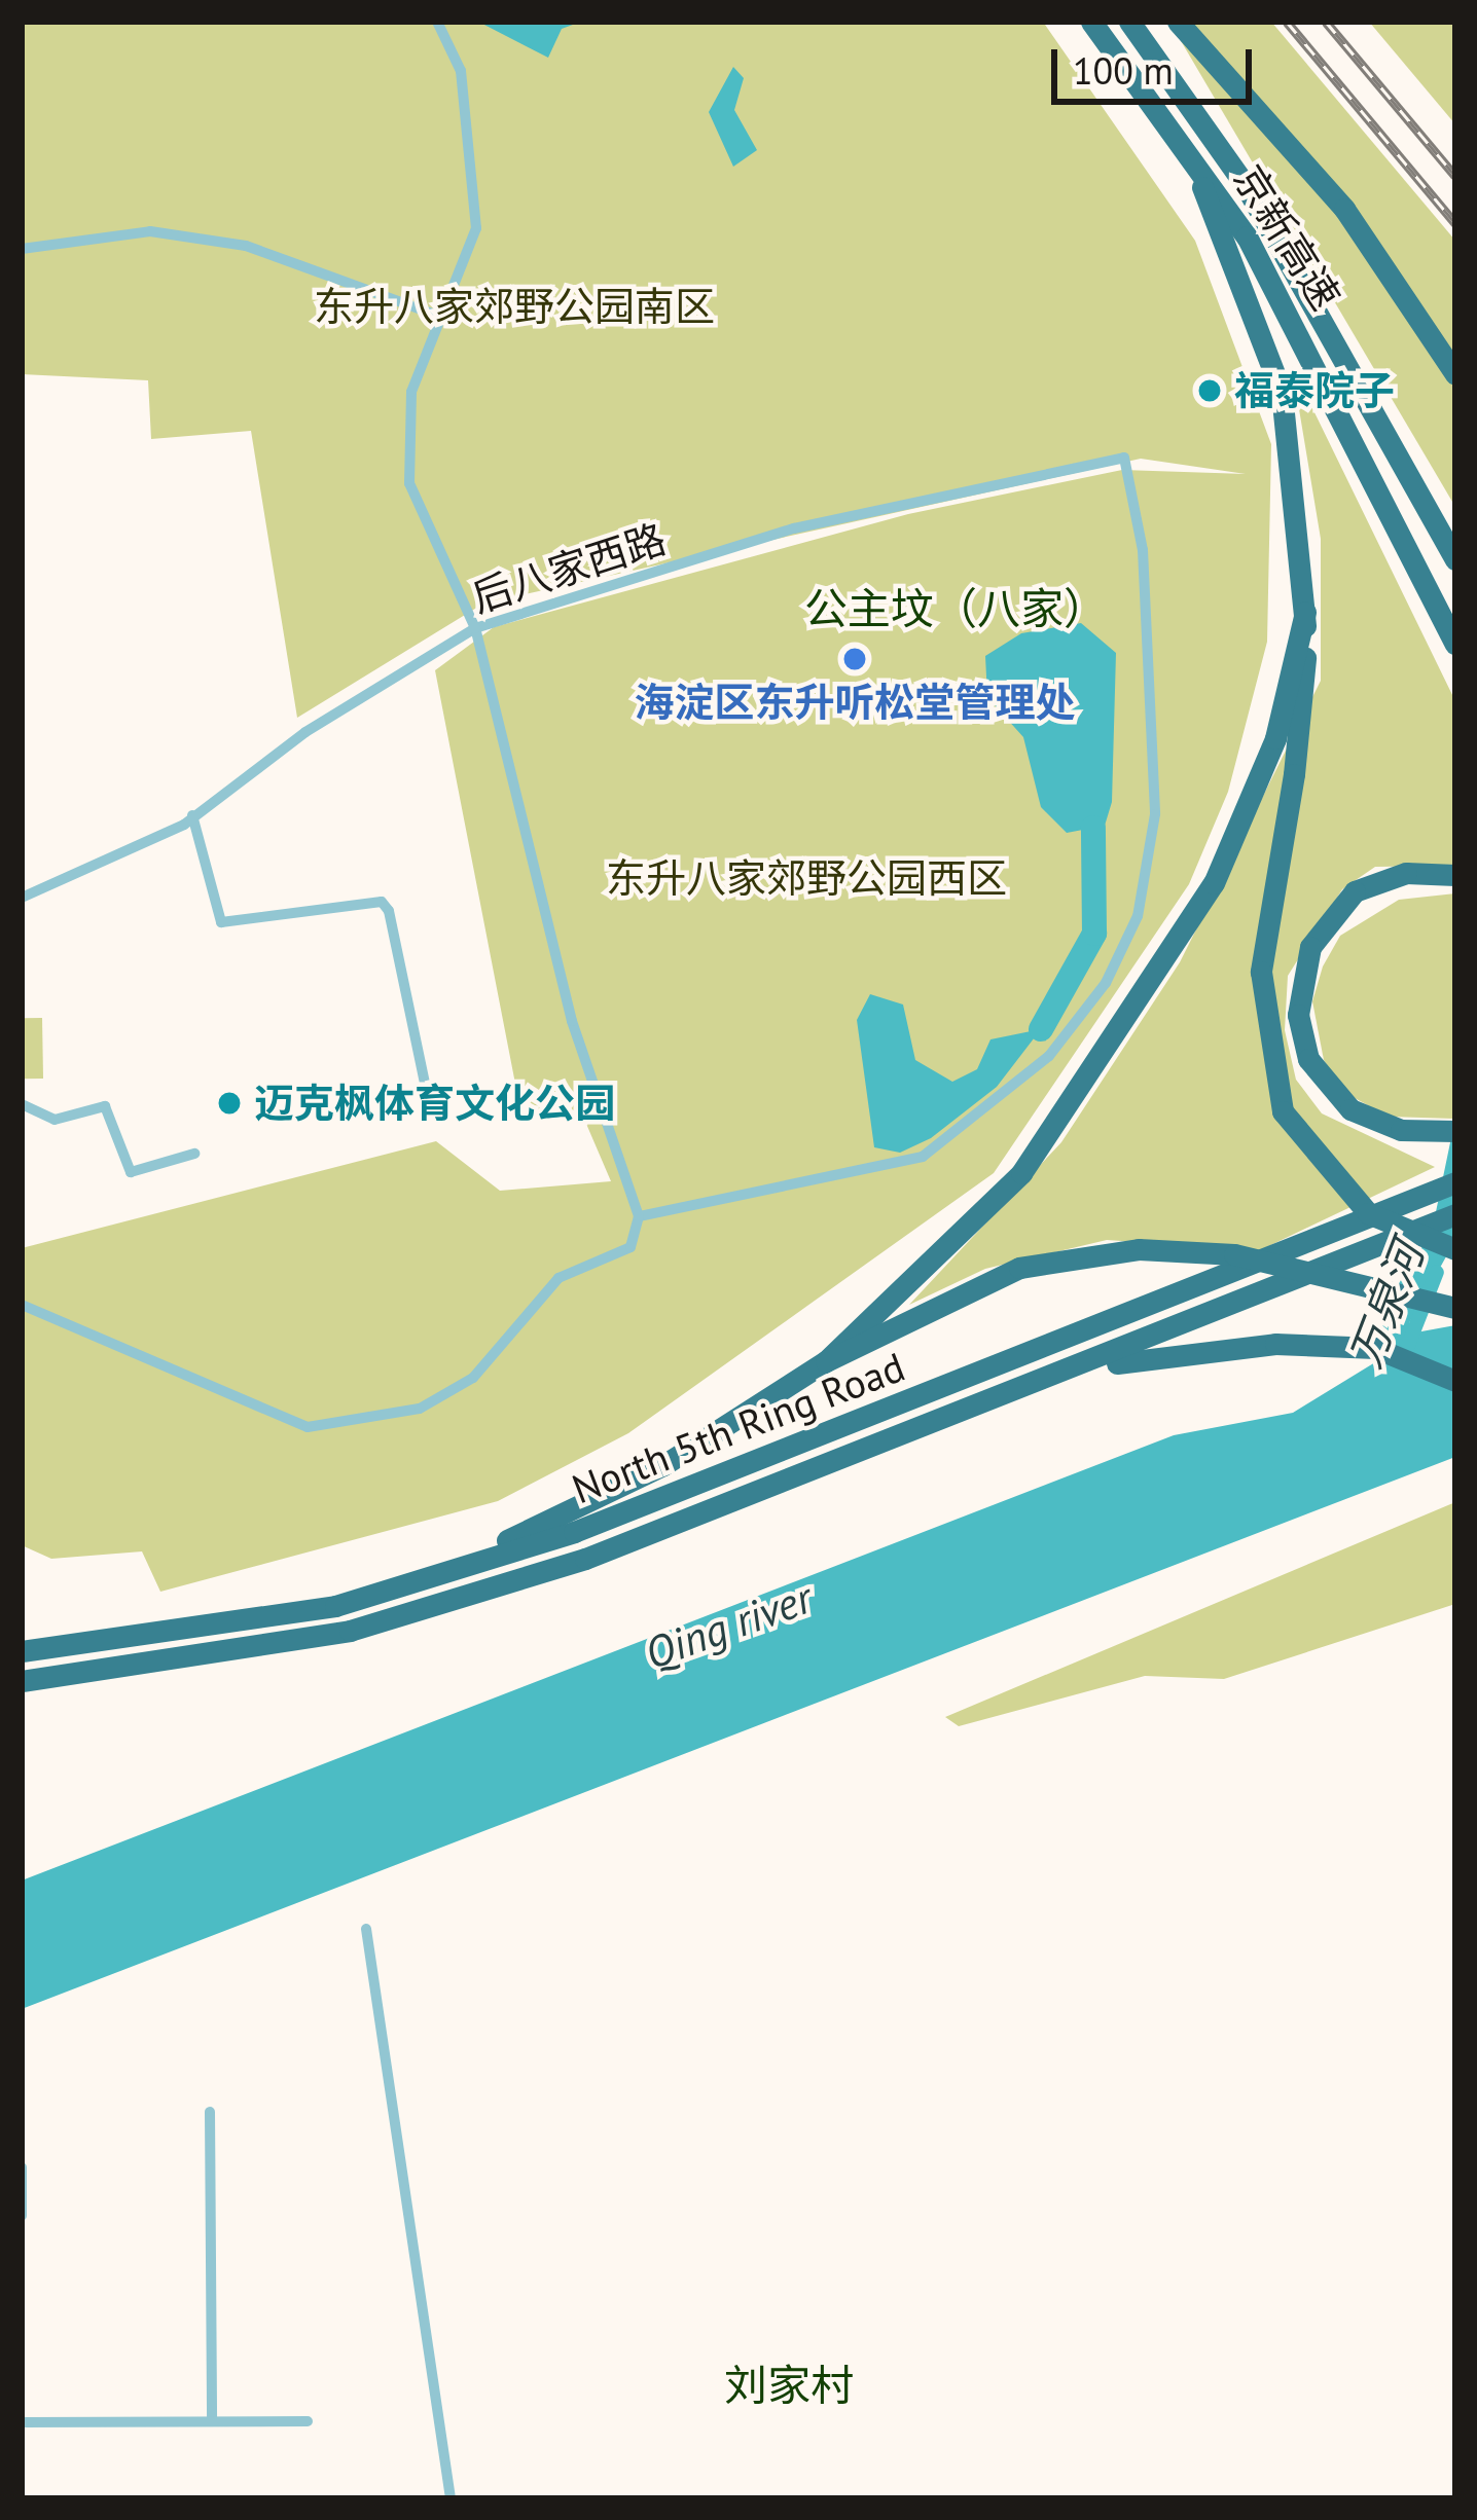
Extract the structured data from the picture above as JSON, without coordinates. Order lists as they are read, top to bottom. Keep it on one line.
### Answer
{"streets":{"highway":["京新高速","North 5th Ring Road"],"street":["后八家西路"]},"districts":["公主坟（八家）","刘家村"],"water":["万泉河","Qing river"],"parks":["东升八家郊野公园南区","东升八家郊野公园西区"],"places":["福泰院子","海淀区东升听松堂管理处","迈克枫体育文化公园"],"scale_bar":"100 m"}
